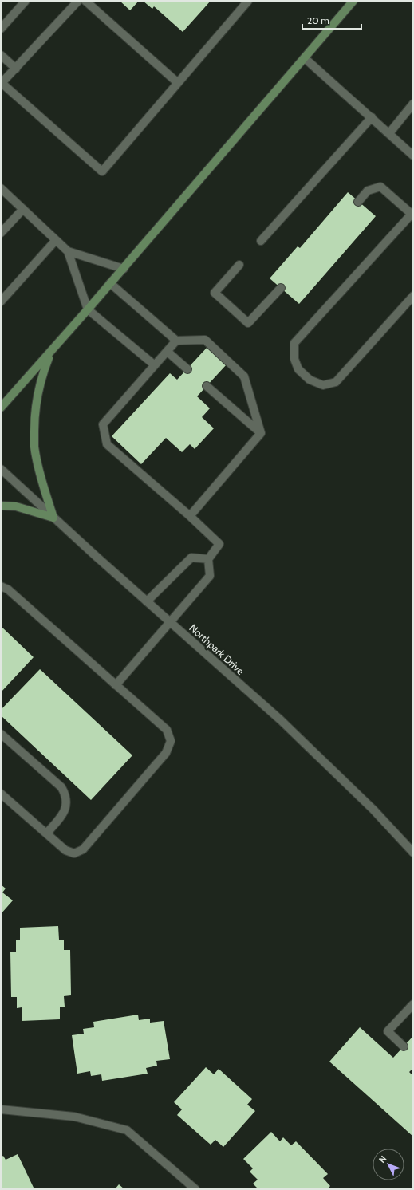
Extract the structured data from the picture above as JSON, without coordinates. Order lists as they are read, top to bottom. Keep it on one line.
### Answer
{"streets":{"street":["Northpark Drive"]},"scale_bar":"20 m","north":"top left"}
